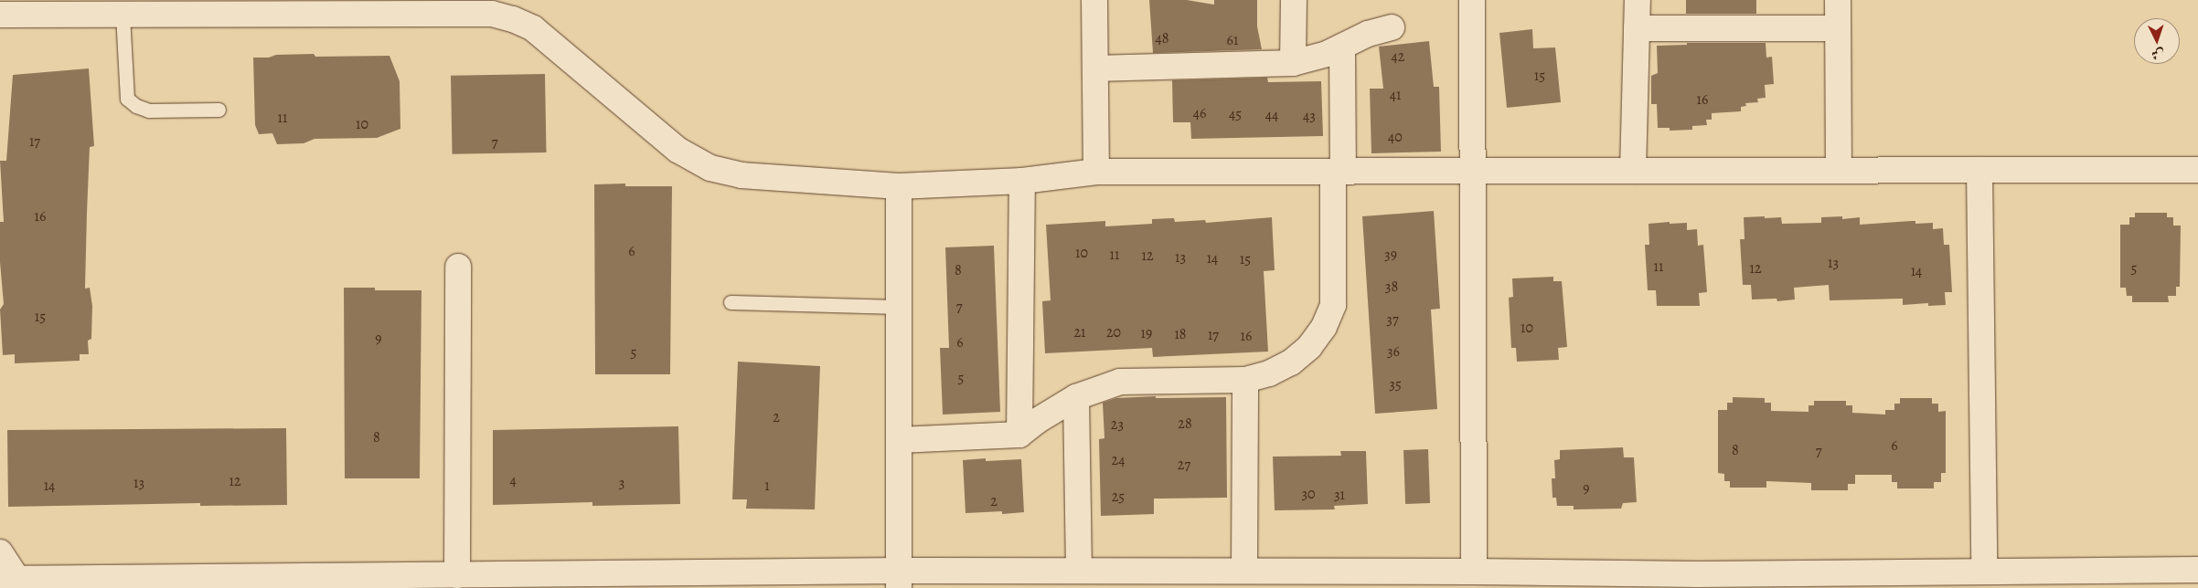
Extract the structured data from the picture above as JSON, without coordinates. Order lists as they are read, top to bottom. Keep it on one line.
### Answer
{"house_numbers":["48","61","42","15","41","16","46","45","44","43","11","10","40","17","7","16","6","10","11","39","12","13","14","15","13","11","12","5","8","14","38","7","15","37","10","21","20","19","18","17","16","9","6","36","5","5","35","2","28","23","8","6","8","7","24","27","4","12","13","3","14","1","9","30","31","25","2"],"north":"bottom"}
